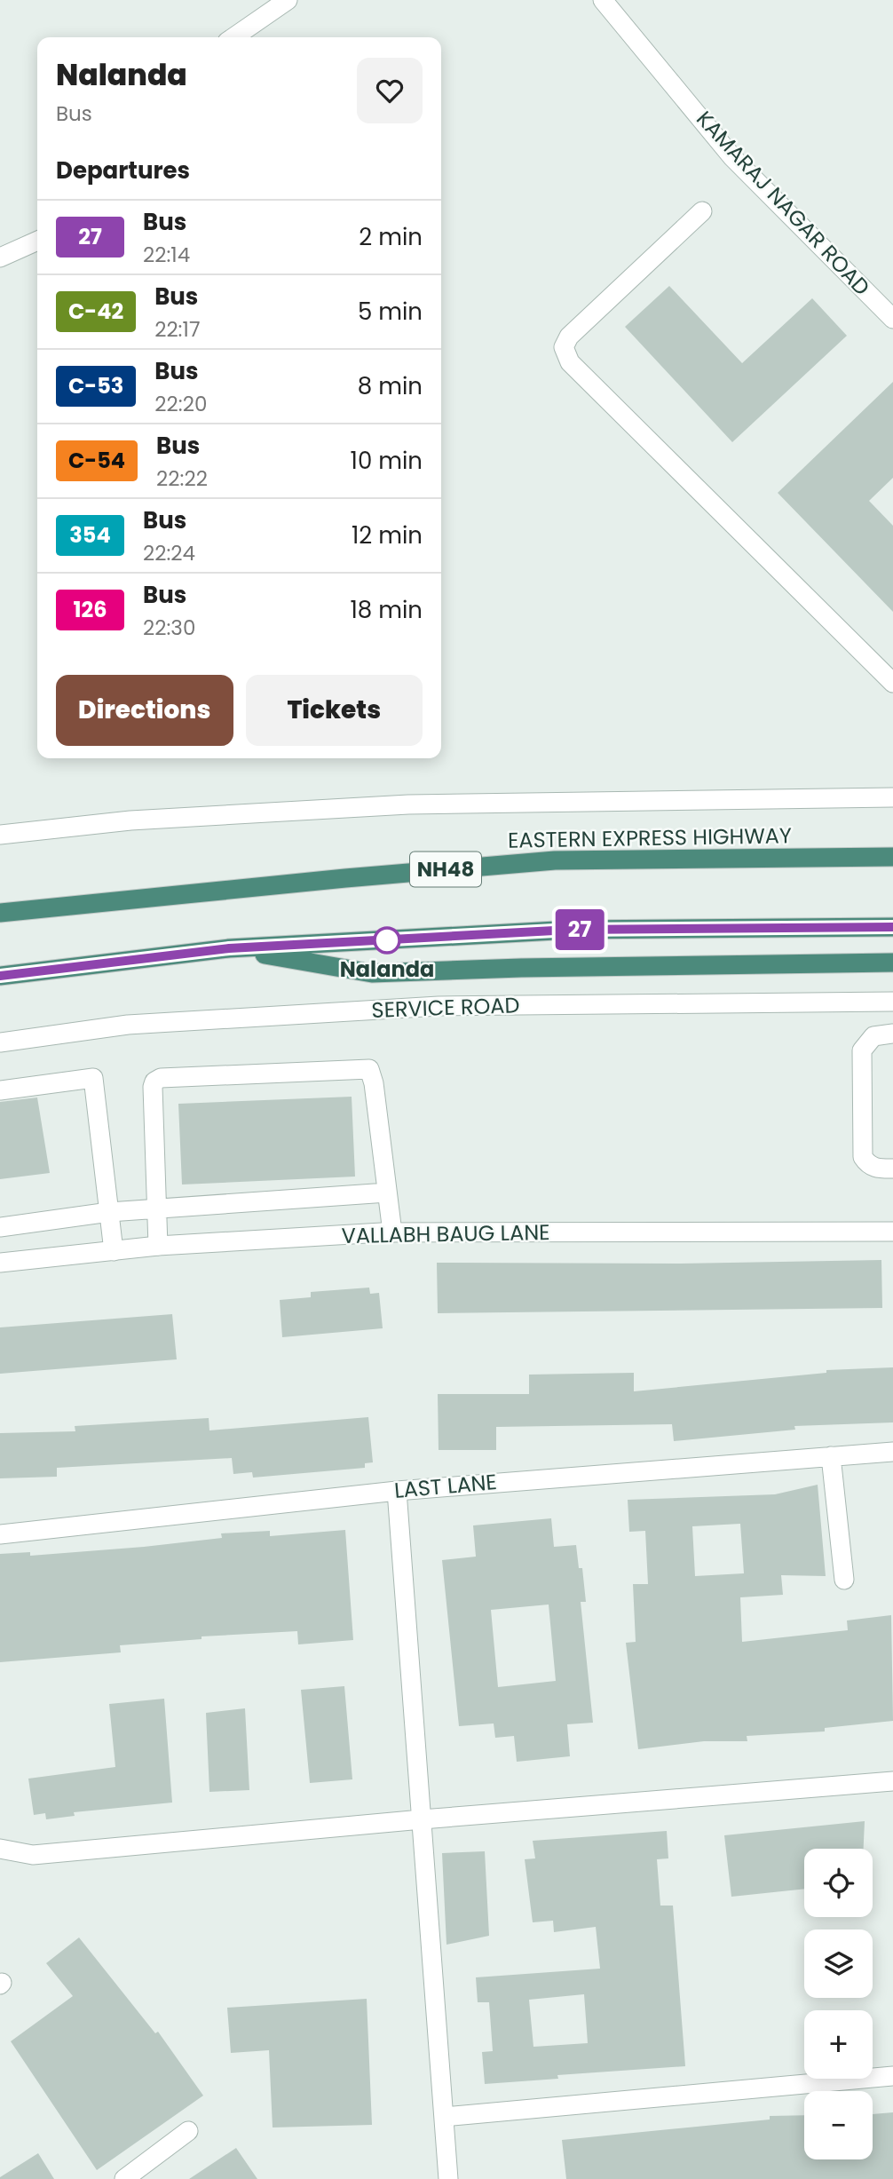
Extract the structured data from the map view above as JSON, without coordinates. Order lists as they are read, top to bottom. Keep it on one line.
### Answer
{"streets":{"highway":["EASTERN EXPRESS HIGHWAY","NH48"],"street":["KAMARAJ NAGAR ROAD","SERVICE ROAD","VALLABH BAUG LANE","LAST LANE"]},"places":["Nalanda"],"lines":["bus line 27"],"page":{"on_map":"27","heading":[["Nalanda","Bus"],"Departures"],"list":[{"mark":"27","name":"Bus","note":"22:14","value":"2 min"},{"mark":"C-42","name":"Bus","note":"22:17","value":"5 min"},{"mark":"C-53","name":"Bus","note":"22:20","value":"8 min"},{"mark":"C-54","name":"Bus","note":"22:22","value":"10 min"},{"mark":"354","name":"Bus","note":"22:24","value":"12 min"},{"mark":"126","name":"Bus","note":"22:30","value":"18 min"}],"buttons":["Directions","Tickets"],"map_buttons":["+","−"]}}
